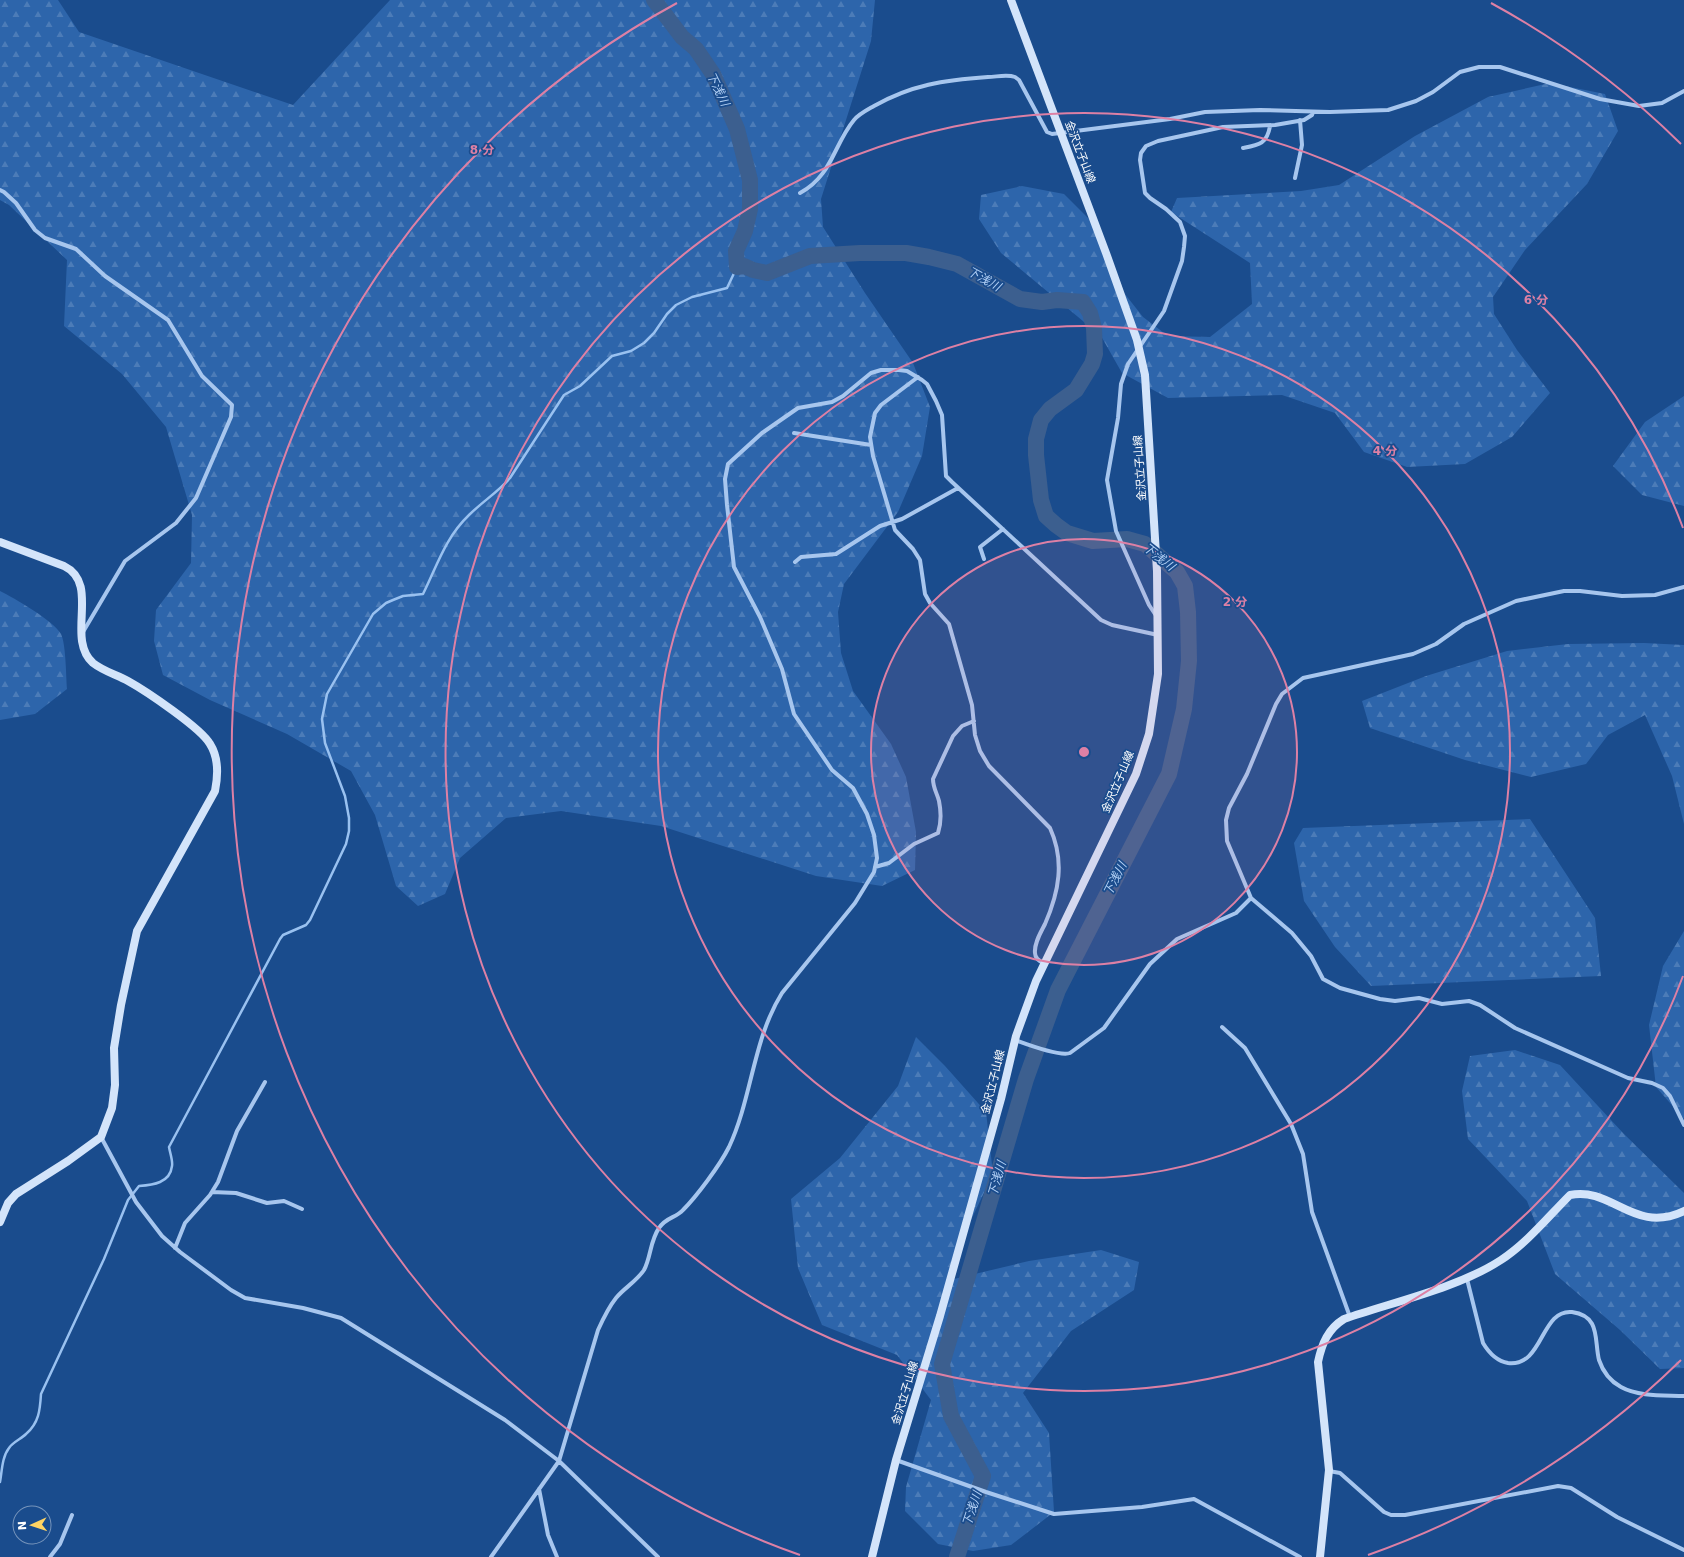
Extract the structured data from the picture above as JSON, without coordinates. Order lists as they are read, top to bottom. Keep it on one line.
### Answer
{"streets":{"street":["金沢立子山線"]},"water":["下浅川"],"north":"left","rings":["8 分","6 分","4 分","2 分"]}
